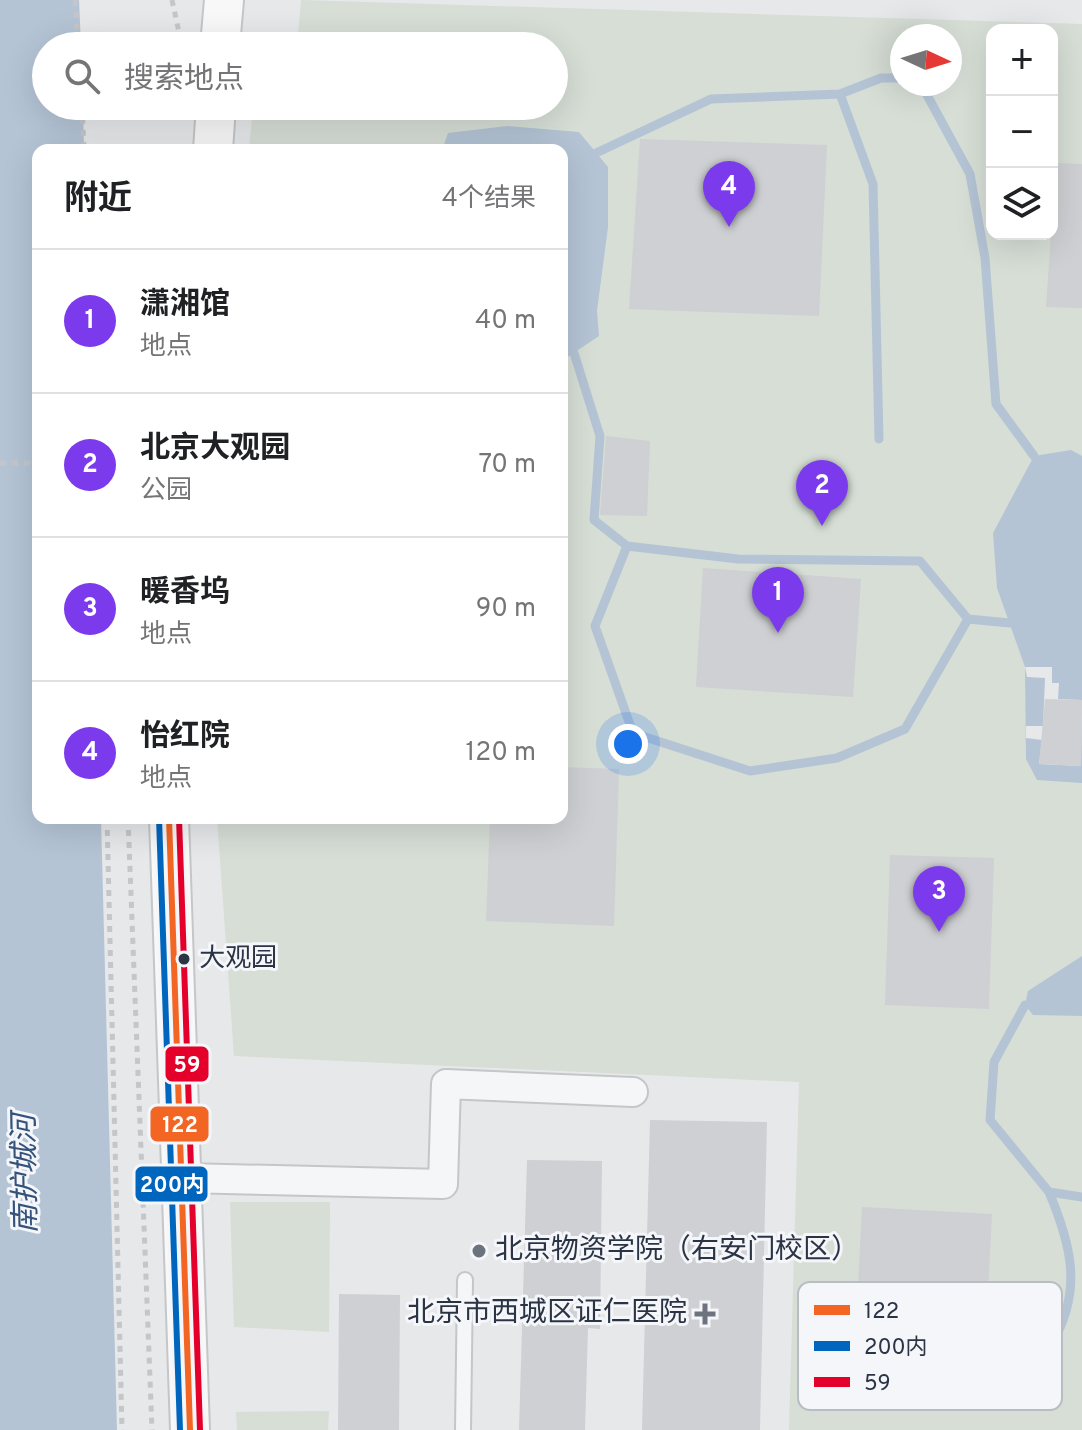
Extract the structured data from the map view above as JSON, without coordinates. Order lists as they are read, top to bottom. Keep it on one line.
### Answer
{"water":["南护城河"],"places":{"other":["大观园","北京物资学院（右安门校区）"],"health":["北京市西城区证仁医院"]},"lines":["transit line 122","transit line 200内","transit line 59"],"legend":["122","200内","59"],"north":"right","page":{"map_buttons":["+","−"],"search":"搜索地点","heading":["附近","4个结果"],"pins":["4","2","1","3"],"list":[{"mark":"1","name":"潇湘馆","note":"地点","value":"40 m"},{"mark":"2","name":"北京大观园","note":"公园","value":"70 m"},{"mark":"3","name":"暖香坞","note":"地点","value":"90 m"},{"mark":"4","name":"怡红院","note":"地点","value":"120 m"}]}}
